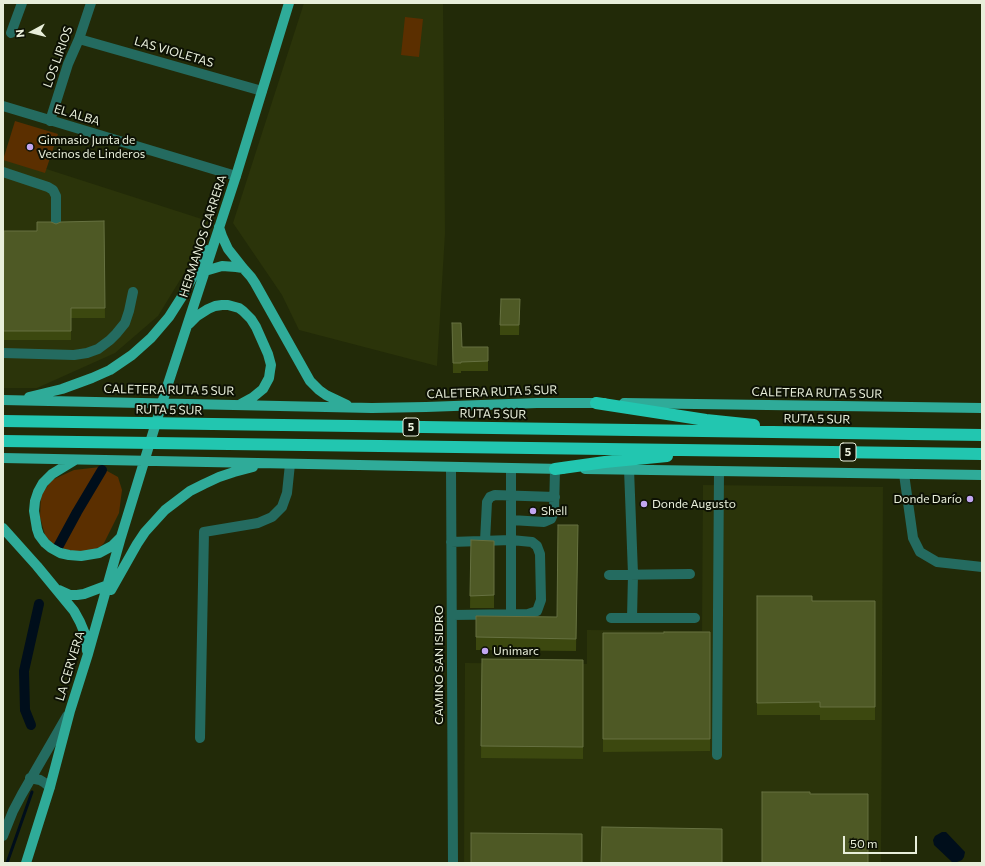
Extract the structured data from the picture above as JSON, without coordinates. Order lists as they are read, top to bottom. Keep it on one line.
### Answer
{"streets":{"highway":["RUTA 5 SUR","5"],"main road":["HERMANOS CARRERA","CALETERA RUTA 5 SUR","LA CERVERA"],"street":["LAS VIOLETAS","LOS LIRIOS","EL ALBA","CAMINO SAN ISIDRO"]},"crossings":[["LAS VIOLETAS","LOS LIRIOS"],["LAS VIOLETAS","HERMANOS CARRERA"],["LOS LIRIOS","EL ALBA"],["EL ALBA","HERMANOS CARRERA"],["HERMANOS CARRERA","LA CERVERA"]],"places":["Gimnasio Junta de Vecinos de Linderos","Donde Darío","Donde Augusto","Shell","Unimarc"],"scale_bar":"50 m","north":"left"}
